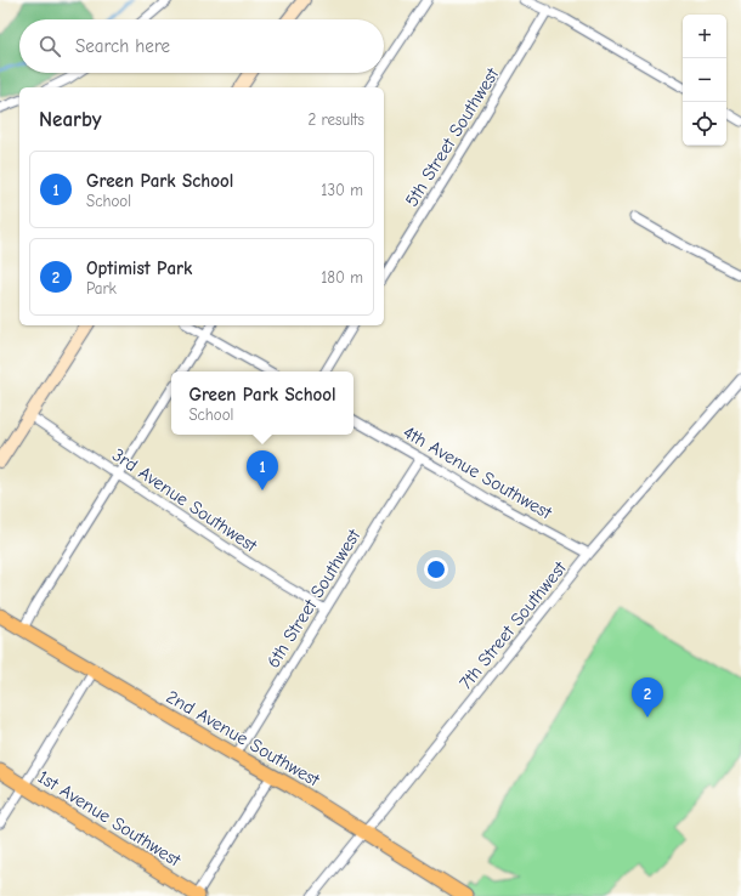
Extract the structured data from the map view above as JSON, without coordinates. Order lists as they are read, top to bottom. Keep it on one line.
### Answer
{"streets":{"main road":["2nd Avenue Southwest","1st Avenue Southwest"],"street":["5th Street Southwest","4th Avenue Southwest","3rd Avenue Southwest","6th Street Southwest","7th Street Southwest"]},"crossings":[["4th Avenue Southwest","6th Street Southwest"],["4th Avenue Southwest","7th Street Southwest"],["3rd Avenue Southwest","6th Street Southwest"],["6th Street Southwest","2nd Avenue Southwest"],["7th Street Southwest","2nd Avenue Southwest"]],"page":{"map_buttons":["+","−"],"search":"Search here","heading":["Nearby","2 results"],"list":[{"mark":"1","name":"Green Park School","note":"School","value":"130 m"},{"mark":"2","name":"Optimist Park","note":"Park","value":"180 m"}],"popup":["Green Park School","School"],"pins":["1","2"]}}
